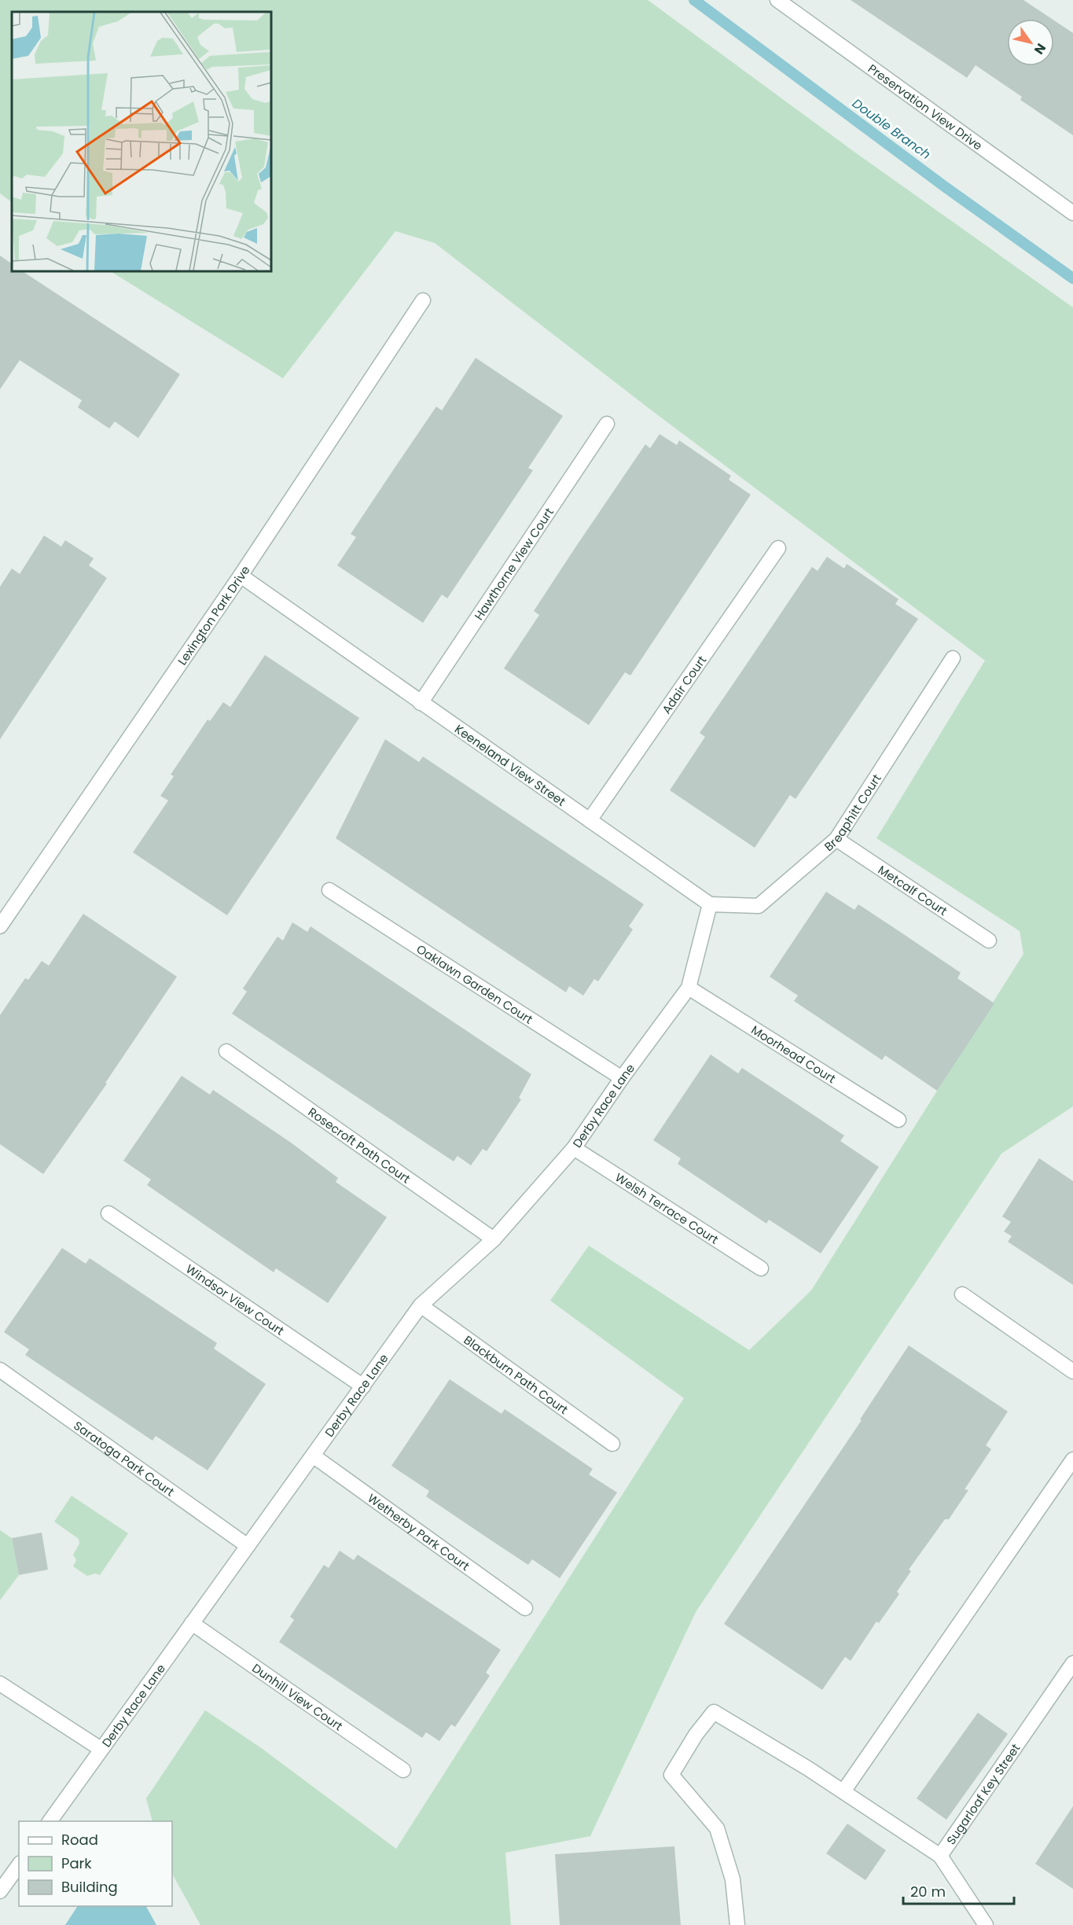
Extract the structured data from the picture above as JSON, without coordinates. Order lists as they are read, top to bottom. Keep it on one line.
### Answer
{"streets":{"street":["Preservation View Drive","Hawthorne View Court","Lexington Park Drive","Adair Court","Keeneland View Street","Breaphitt Court","Metcalf Court","Oaklawn Garden Court","Moorhead Court","Derby Race Lane","Rosecroft Path Court","Welsh Terrace Court","Windsor View Court","Blackburn Path Court","Saratoga Park Court","Wetherby Park Court","Dunhill View Court","Sugarloaf Key Street"]},"crossings":[["Hawthorne View Court","Keeneland View Street"],["Lexington Park Drive","Keeneland View Street"],["Adair Court","Keeneland View Street"],["Keeneland View Street","Breaphitt Court"],["Breaphitt Court","Metcalf Court"],["Oaklawn Garden Court","Derby Race Lane"],["Moorhead Court","Derby Race Lane"],["Derby Race Lane","Rosecroft Path Court"],["Derby Race Lane","Welsh Terrace Court"],["Derby Race Lane","Windsor View Court"],["Derby Race Lane","Blackburn Path Court"],["Derby Race Lane","Saratoga Park Court"],["Derby Race Lane","Wetherby Park Court"],["Derby Race Lane","Dunhill View Court"]],"water":["Double Branch"],"legend":["Road","Park","Building"],"scale_bar":"20 m","north":"bottom right"}
